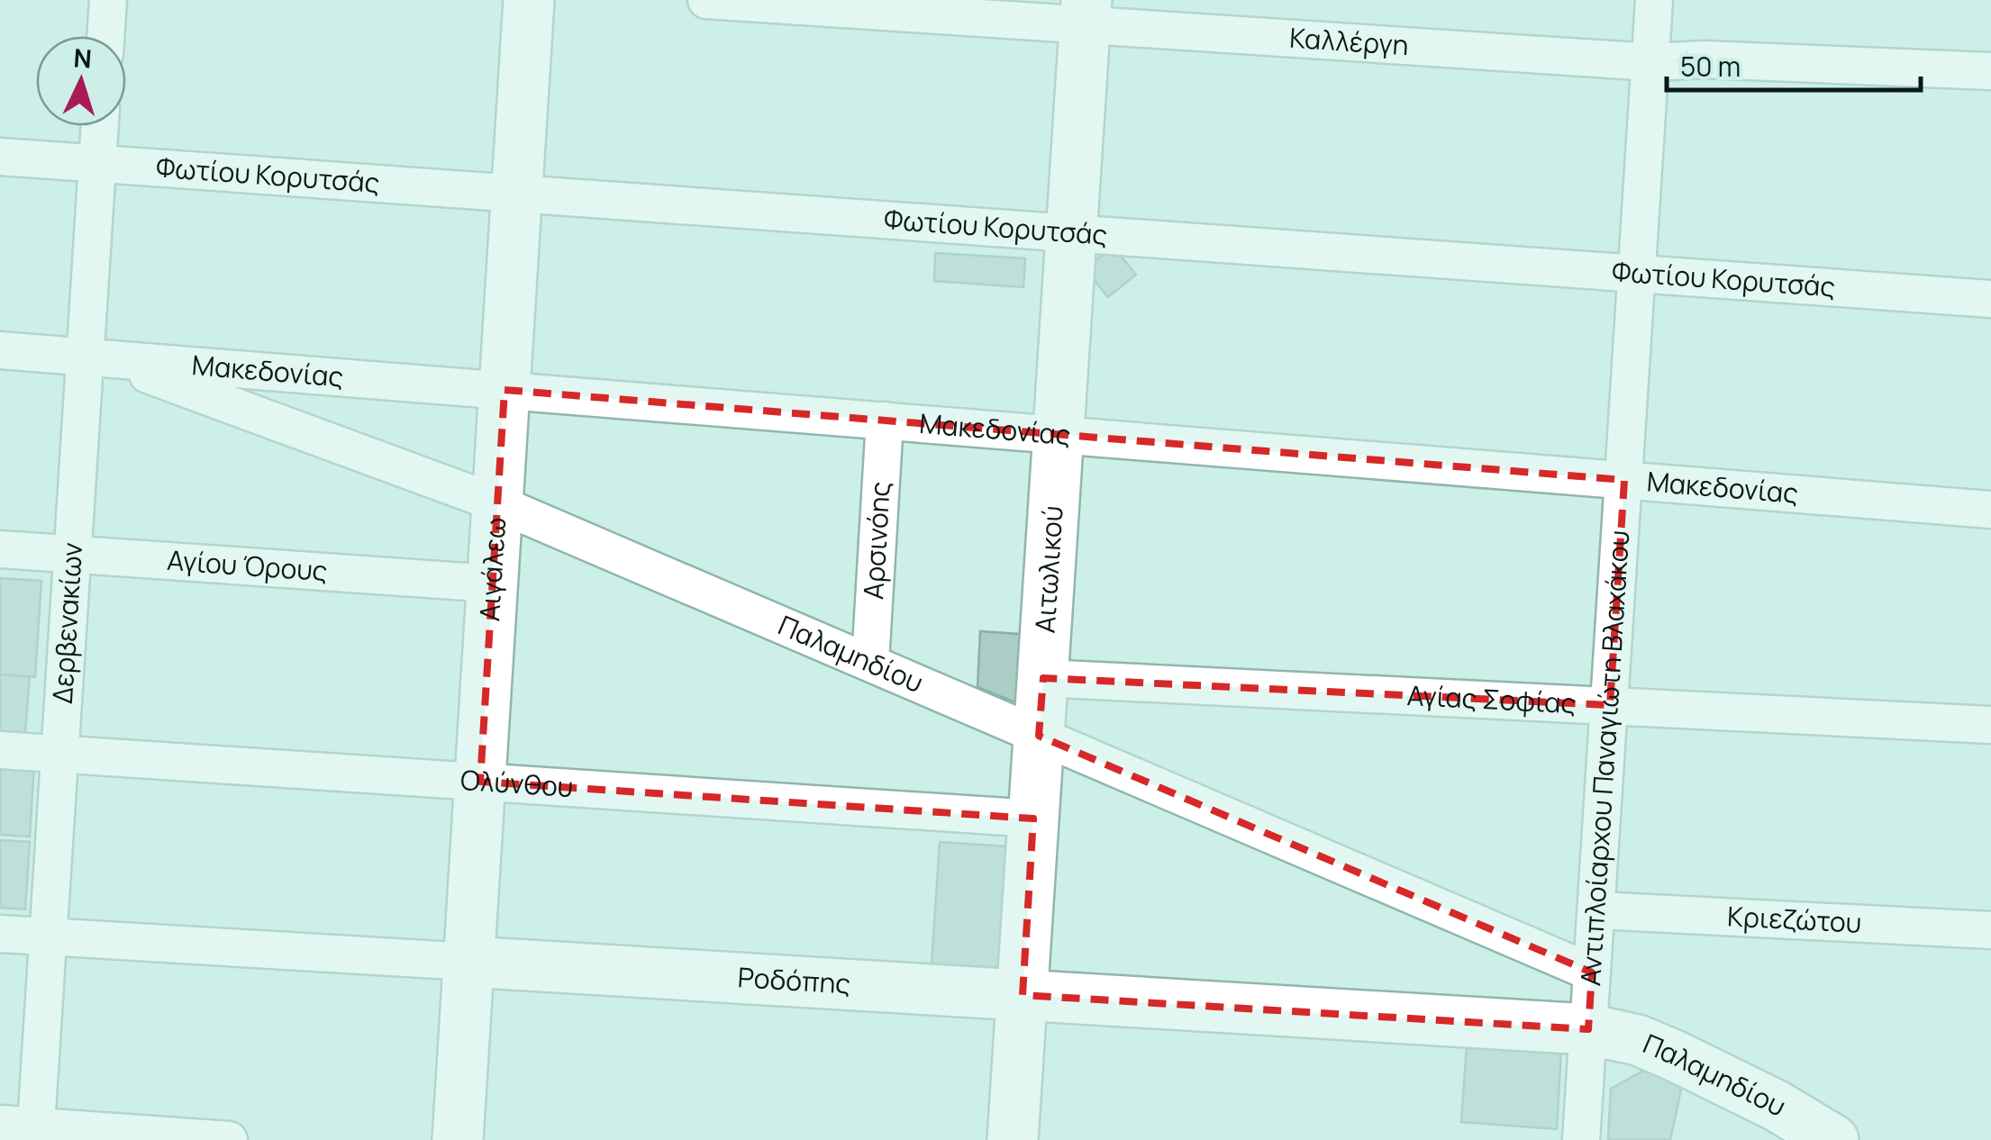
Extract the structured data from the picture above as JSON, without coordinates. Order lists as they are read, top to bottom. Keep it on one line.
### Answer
{"streets":{"street":["Καλλέργη","Φωτίου Κορυτσάς","Μακεδονίας","Αρσινόης","Αγίου Όρους","Αιγάλεω","Αιτωλικού","Δερβενακίων","Παλαμηδίου","Αγίας Σοφίας","Αντιπλοίαρχου Παναγιώτη Βλαχάκου","Ολύνθου","Κριεζώτου","Ροδόπης"]},"crossings":[["Καλλέργη","Αιτωλικού"],["Καλλέργη","Αντιπλοίαρχου Παναγιώτη Βλαχάκου"],["Φωτίου Κορυτσάς","Αιγάλεω"],["Φωτίου Κορυτσάς","Αιτωλικού"],["Φωτίου Κορυτσάς","Δερβενακίων"],["Φωτίου Κορυτσάς","Αντιπλοίαρχου Παναγιώτη Βλαχάκου"],["Μακεδονίας","Αρσινόης"],["Μακεδονίας","Αιγάλεω"],["Μακεδονίας","Αιτωλικού"],["Μακεδονίας","Δερβενακίων"],["Μακεδονίας","Παλαμηδίου"],["Μακεδονίας","Αντιπλοίαρχου Παναγιώτη Βλαχάκου"],["Αρσινόης","Παλαμηδίου"],["Αγίου Όρους","Αιγάλεω"],["Αγίου Όρους","Δερβενακίων"],["Αιγάλεω","Παλαμηδίου"],["Αιγάλεω","Ολύνθου"],["Αιγάλεω","Ροδόπης"],["Αιτωλικού","Παλαμηδίου"],["Αιτωλικού","Αγίας Σοφίας"],["Αιτωλικού","Ολύνθου"],["Αιτωλικού","Ροδόπης"],["Δερβενακίων","Παλαμηδίου"],["Δερβενακίων","Ολύνθου"],["Δερβενακίων","Ροδόπης"],["Παλαμηδίου","Αντιπλοίαρχου Παναγιώτη Βλαχάκου"],["Παλαμηδίου","Ροδόπης"],["Αγίας Σοφίας","Αντιπλοίαρχου Παναγιώτη Βλαχάκου"],["Αντιπλοίαρχου Παναγιώτη Βλαχάκου","Κριεζώτου"],["Αντιπλοίαρχου Παναγιώτη Βλαχάκου","Ροδόπης"]],"scale_bar":"50 m","north":"top"}
